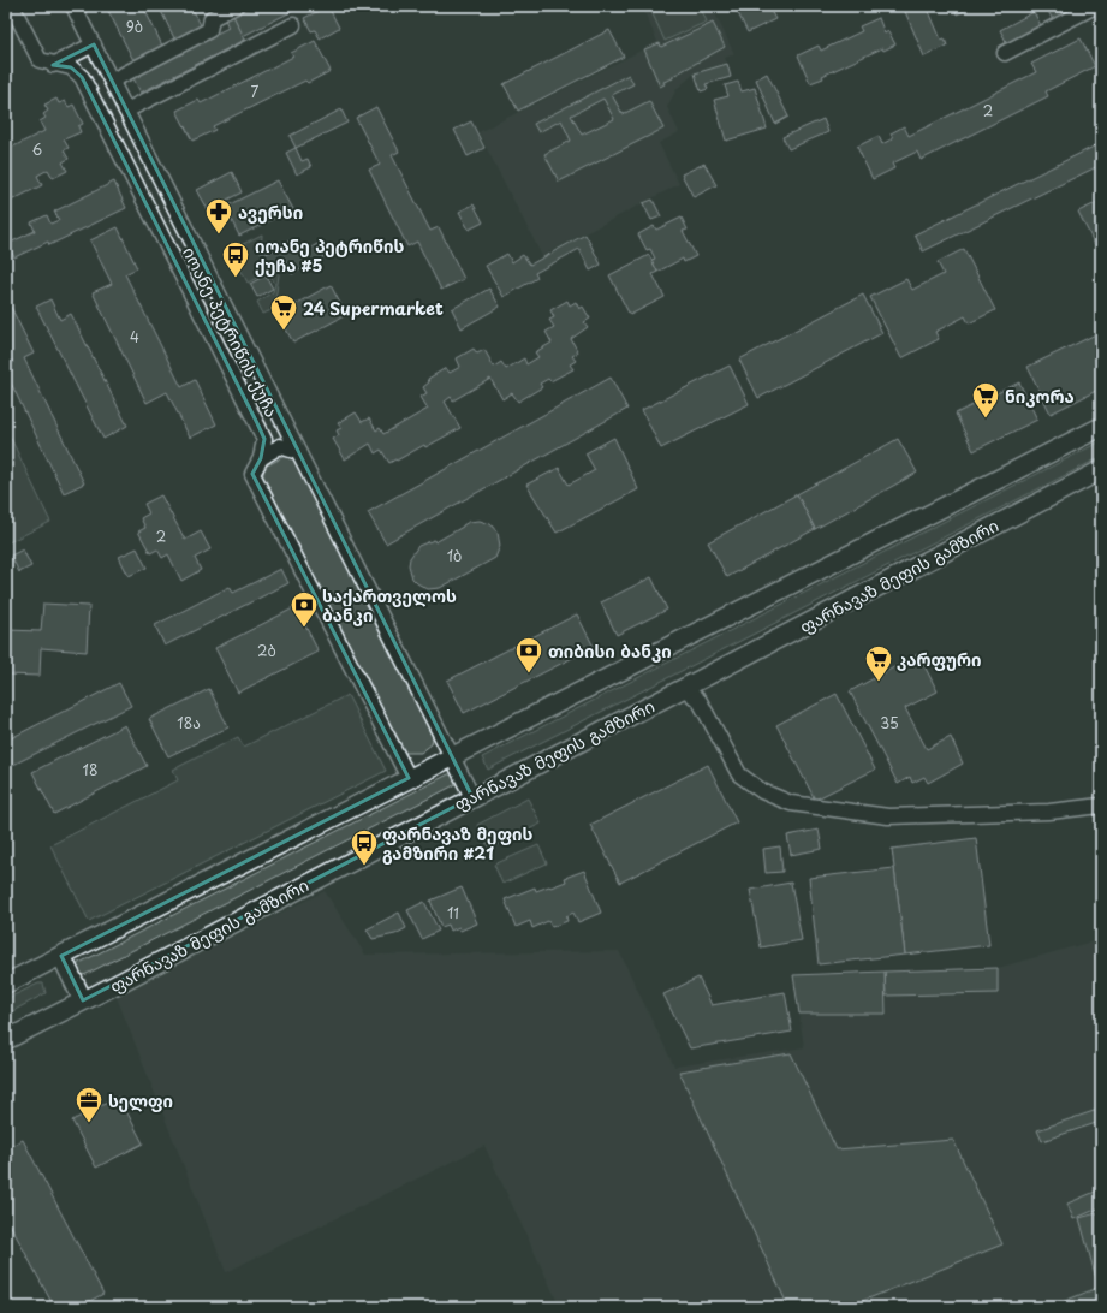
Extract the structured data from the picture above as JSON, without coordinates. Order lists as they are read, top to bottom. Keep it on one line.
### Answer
{"streets":{"main road":["ფარნავაზ მეფის გამზირი"],"street":["იოანე პეტრიწის ქუჩა"]},"crossings":[["იოანე პეტრიწის ქუჩა","ფარნავაზ მეფის გამზირი"]],"places":{"pharmacy":["ავერსი"],"bus stop":["იოანე პეტრიწის ქუჩა #5","ფარნავაზ მეფის გამზირი #21"],"supermarket":["24 Supermarket","ნიკორა","კარფური"],"bank":["საქართველოს ბანკი","თიბისი ბანკი"],"office":["სელფი"]},"house_numbers":["9ბ","7","2","6","4","2","1ბ","2ბ","18ა","35","18","11"]}
